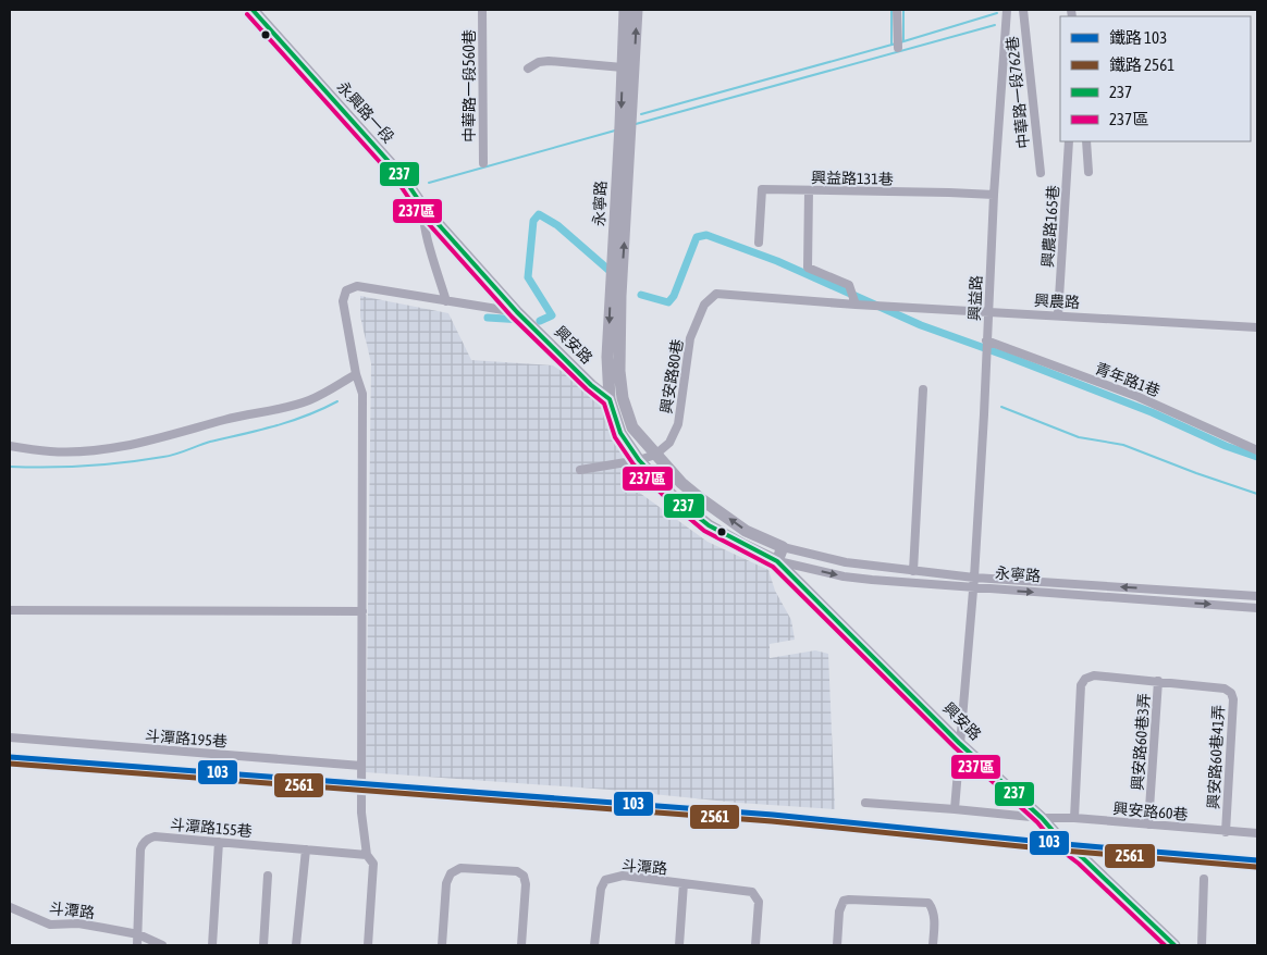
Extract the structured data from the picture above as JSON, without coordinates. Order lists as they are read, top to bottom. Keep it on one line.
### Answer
{"streets":{"street":["中華路一段560巷","中華路一段762巷","永興路一段","興益路131巷","永寧路","興農路165巷","興益路","興農路","興安路","興安路80巷","青年路1巷","斗潭路195巷","興安路60巷3弄","興安路60巷41弄","興安路60巷","斗潭路155巷","斗潭路"]},"crossings":[["永興路一段","興安路"],["興益路131巷","興益路"],["永寧路","興益路"],["永寧路","興安路"],["興農路165巷","興農路"],["興益路","興農路"],["興益路","興安路"],["興益路","青年路1巷"],["興益路","興安路60巷"],["興農路","興安路80巷"],["興安路","興安路80巷"],["興安路","興安路60巷"],["興安路60巷3弄","興安路60巷41弄"],["興安路60巷3弄","興安路60巷"],["興安路60巷41弄","興安路60巷"],["斗潭路155巷","斗潭路"]],"lines":["transit line 237","transit line 237區","rail line 103","rail line 2561"],"legend":["鐵路 103","鐵路 2561","237","237區"]}
